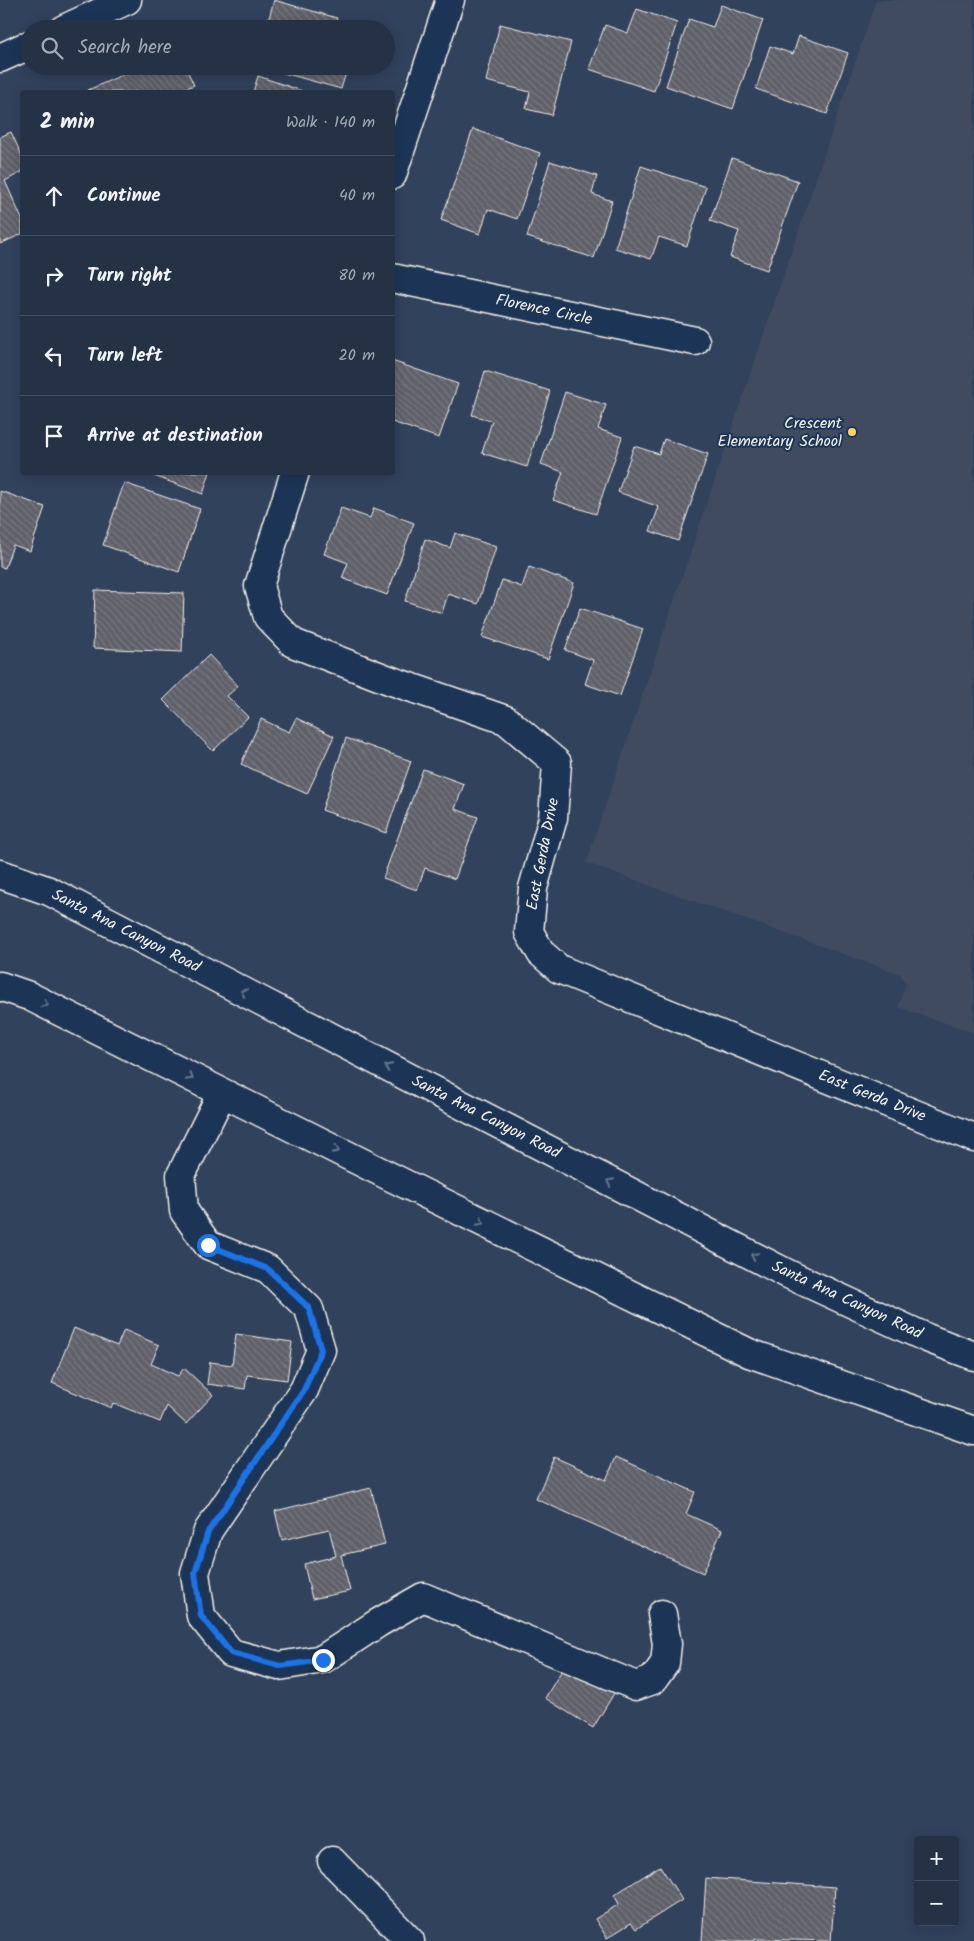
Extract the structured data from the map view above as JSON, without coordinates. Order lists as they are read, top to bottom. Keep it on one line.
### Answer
{"streets":{"main road":["Florence Circle","East Gerda Drive","Santa Ana Canyon Road"]},"places":["Crescent Elementary School"],"page":{"search":"Search here","heading":["2 min","Walk · 140 m"],"list":[["Continue","40 m"],["Turn right","80 m"],["Turn left","20 m"],"Arrive at destination"],"map_buttons":["+","−"]}}
